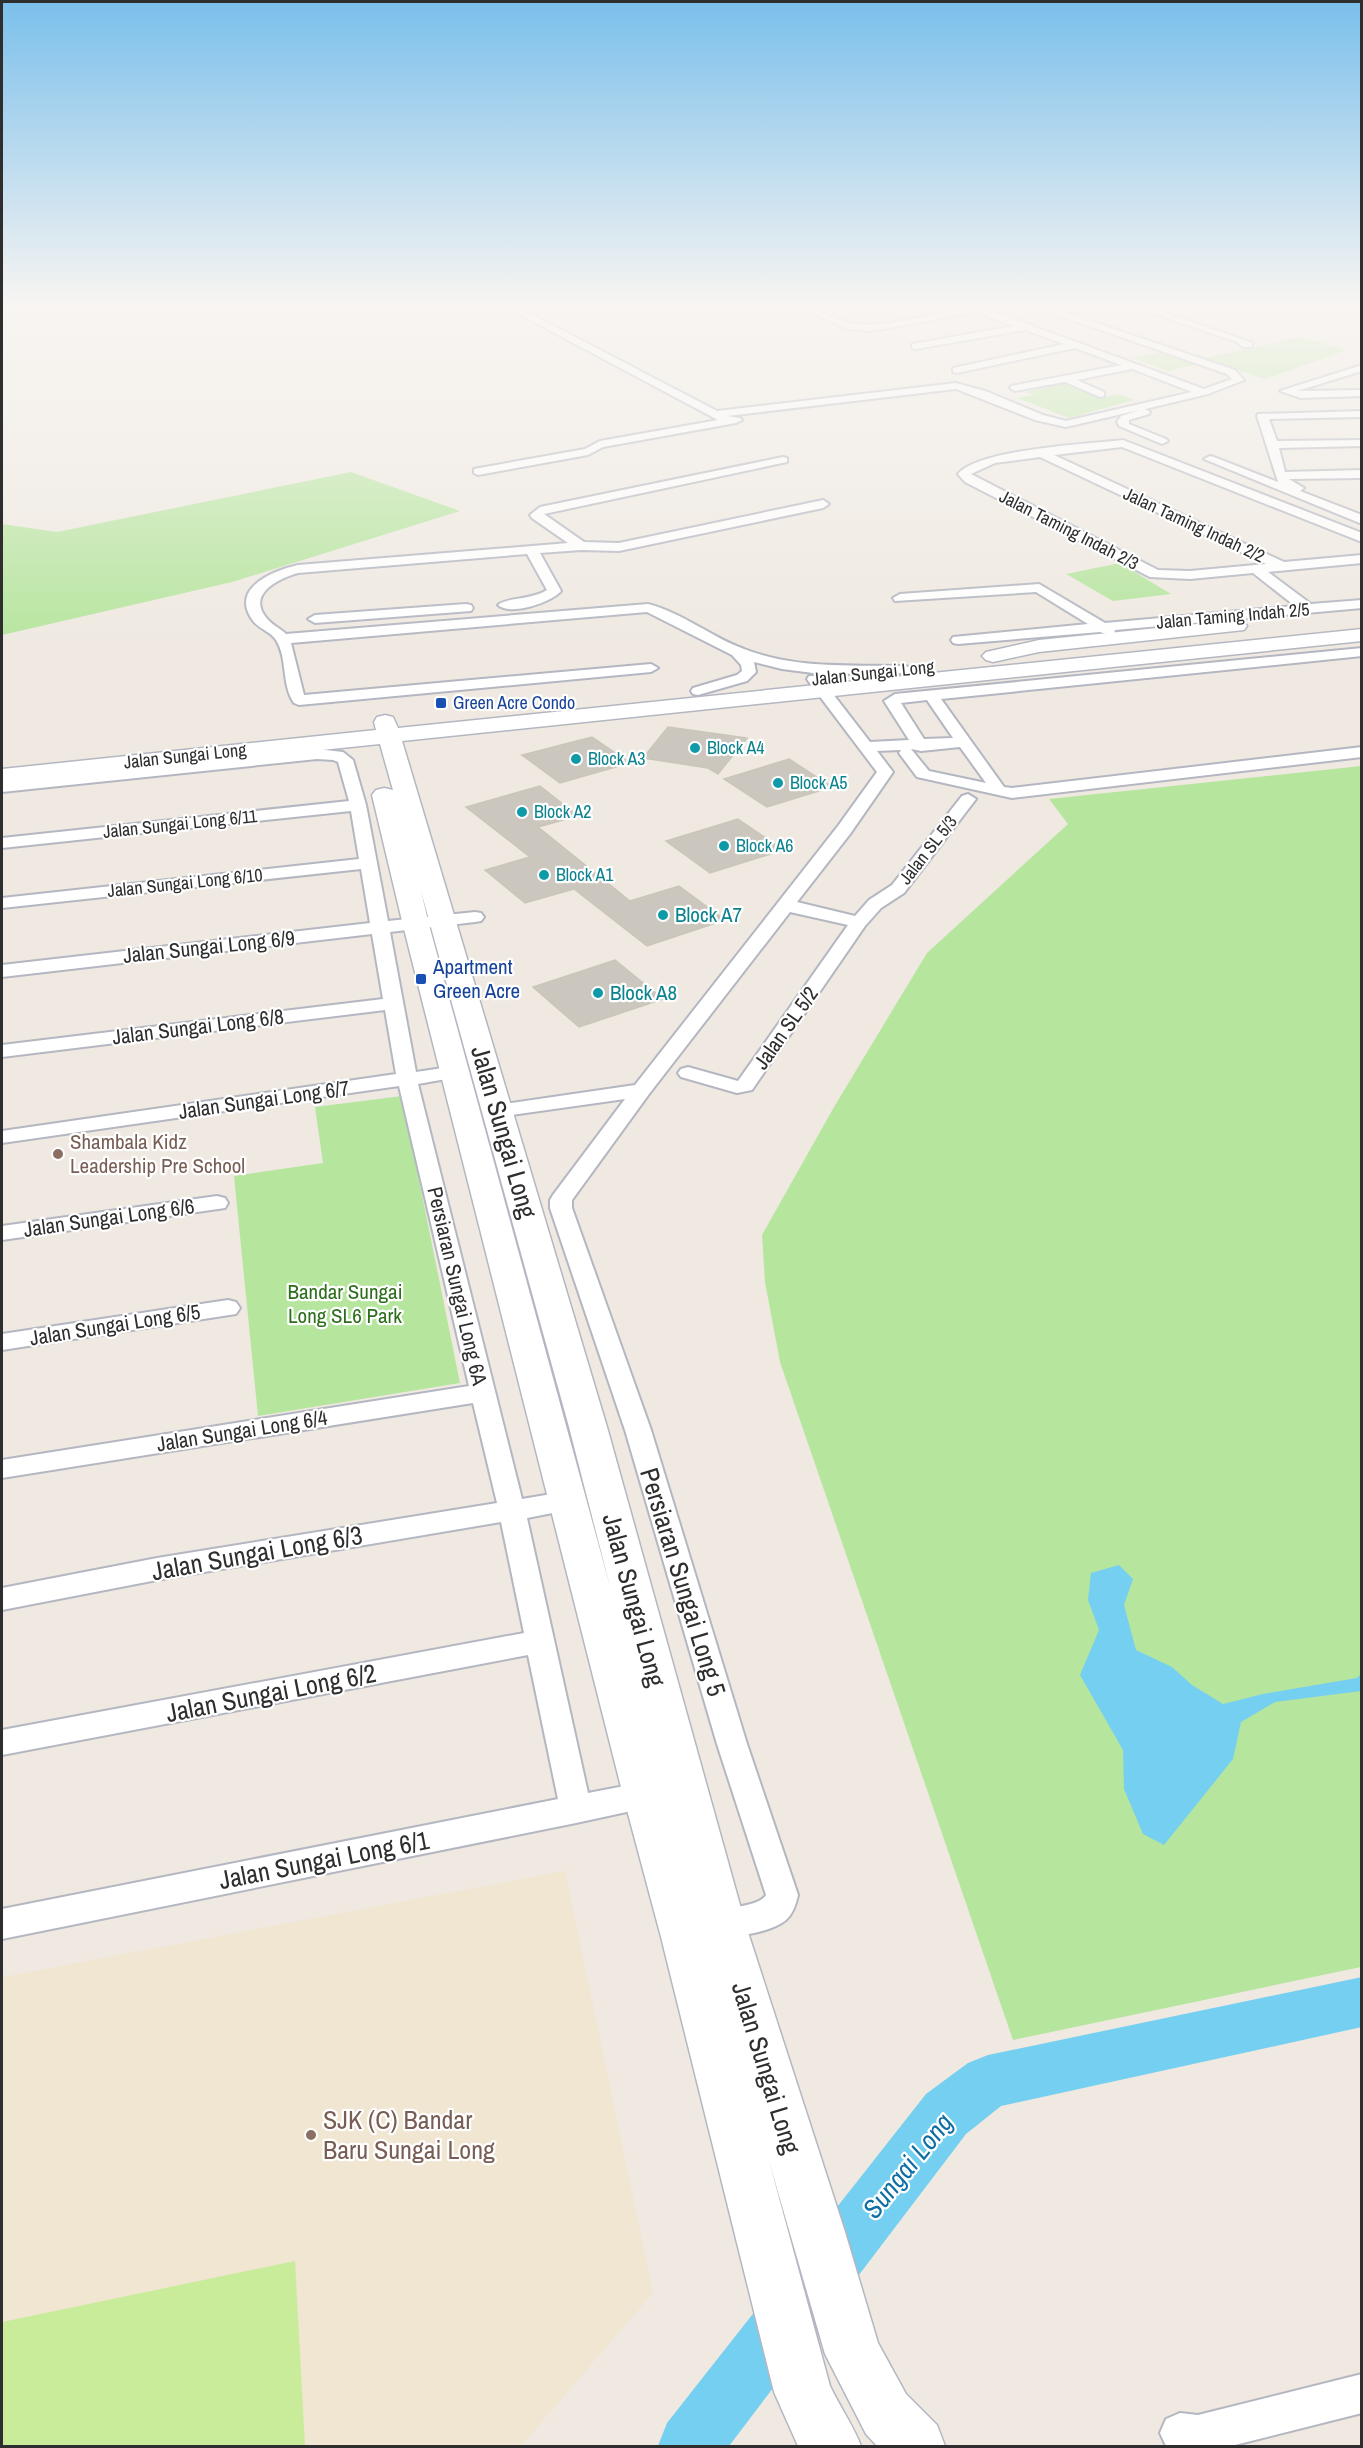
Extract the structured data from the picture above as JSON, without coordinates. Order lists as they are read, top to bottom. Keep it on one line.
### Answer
{"streets":{"street":["Jalan Taming Indah 2/2","Jalan Taming Indah 2/3","Jalan Taming Indah 2/5","Jalan Sungai Long","Jalan Sungai Long 6/11","Jalan SL 5/3","Jalan Sungai Long 6/10","Jalan Sungai Long 6/9","Jalan Sungai Long 6/8","Jalan SL 5/2","Jalan Sungai Long 6/7","Jalan Sungai Long 6/6","Persiaran Sungai Long 6A","Jalan Sungai Long 6/5","Jalan Sungai Long 6/4","Jalan Sungai Long 6/3","Persiaran Sungai Long 5","Jalan Sungai Long 6/2","Jalan Sungai Long 6/1"]},"crossings":[["Jalan Taming Indah 2/2","Jalan Taming Indah 2/3"],["Jalan Sungai Long","Jalan Sungai Long 6/9"],["Jalan Sungai Long","Jalan Sungai Long 6/7"],["Jalan Sungai Long","Jalan Sungai Long 6/3"],["Jalan Sungai Long","Persiaran Sungai Long 5"],["Jalan Sungai Long","Jalan Sungai Long 6/1"],["Jalan Sungai Long 6/11","Persiaran Sungai Long 6A"],["Jalan SL 5/3","Jalan SL 5/2"],["Jalan Sungai Long 6/10","Persiaran Sungai Long 6A"],["Jalan Sungai Long 6/9","Persiaran Sungai Long 6A"],["Jalan Sungai Long 6/8","Persiaran Sungai Long 6A"],["Jalan Sungai Long 6/7","Persiaran Sungai Long 6A"],["Persiaran Sungai Long 6A","Jalan Sungai Long 6/4"],["Persiaran Sungai Long 6A","Jalan Sungai Long 6/3"],["Persiaran Sungai Long 6A","Jalan Sungai Long 6/2"],["Persiaran Sungai Long 6A","Jalan Sungai Long 6/1"]],"water":["Sungai Long"],"parks":["Bandar Sungai Long SL6 Park"],"places":{"transit":["Green Acre Condo","Apartment Green Acre"],"other":["Block A4","Block A3","Block A5","Block A2","Block A6","Block A1","Block A7","Block A8","Shambala Kidz Leadership Pre School","SJK (C) Bandar Baru Sungai Long"]}}
